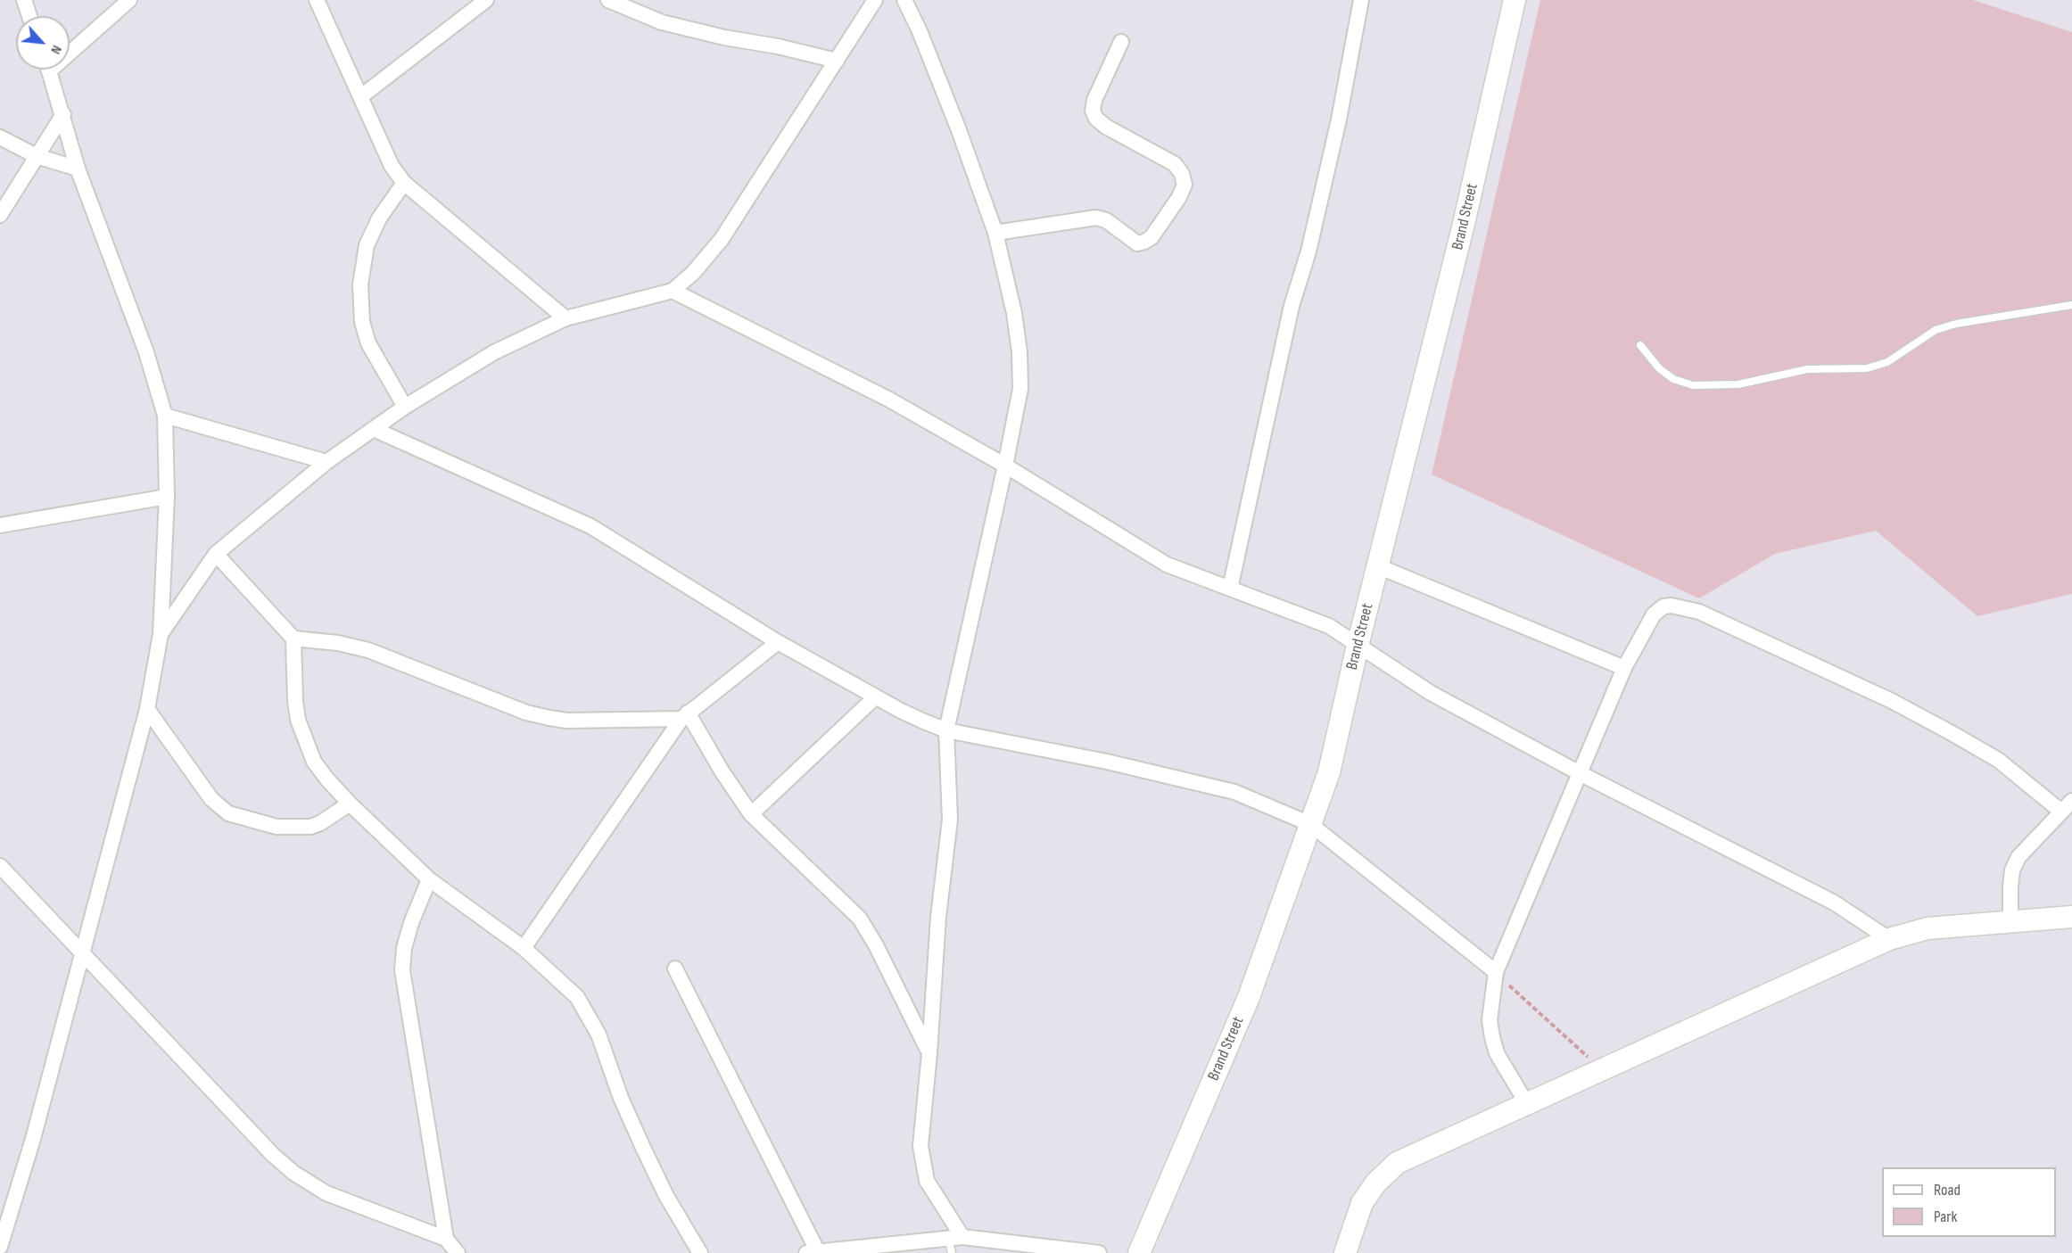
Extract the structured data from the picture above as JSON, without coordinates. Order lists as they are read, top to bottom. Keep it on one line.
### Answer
{"streets":{"street":["Brand Street"]},"legend":["Road","Park"],"north":"bottom right"}
